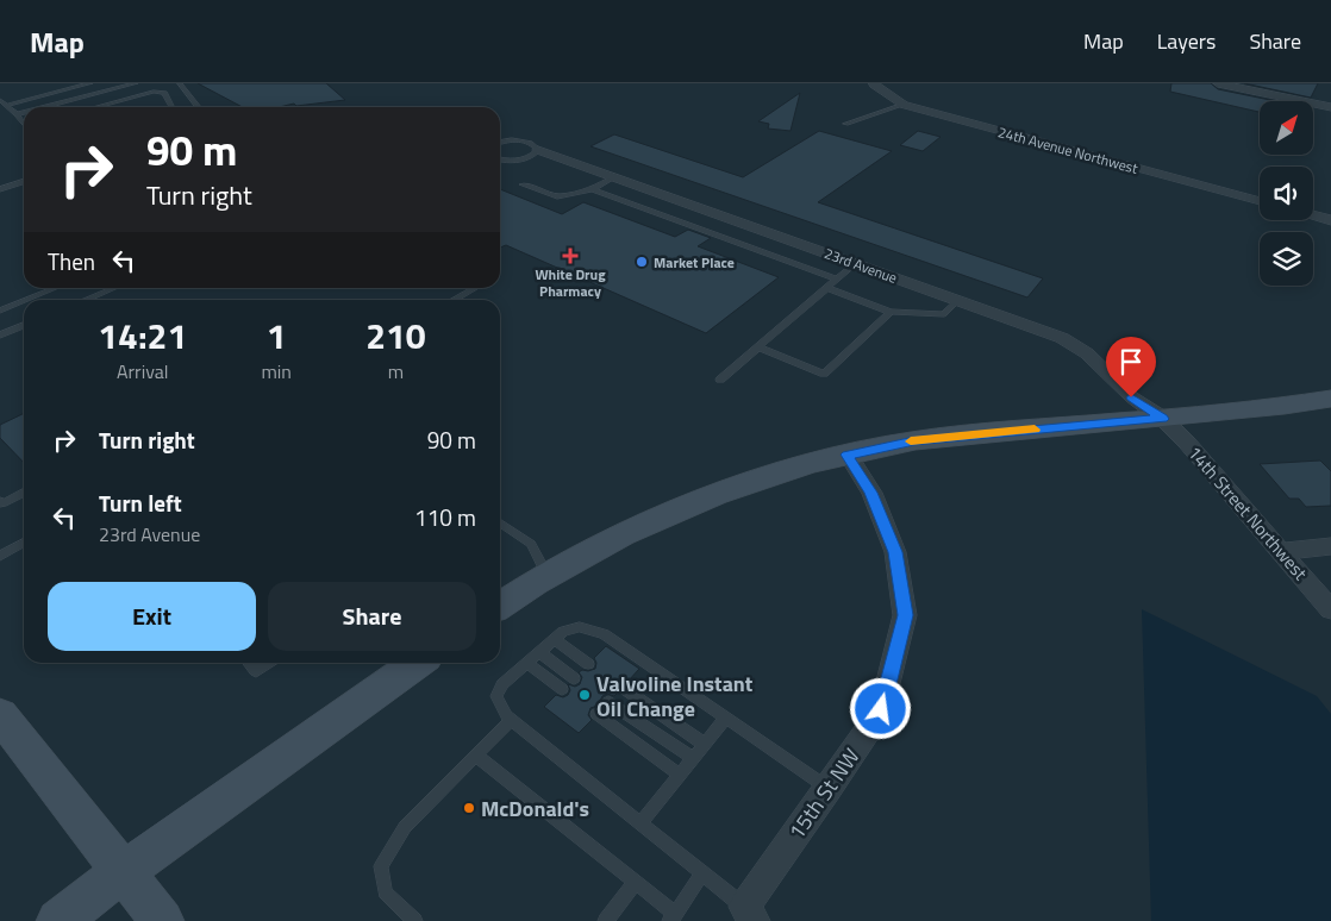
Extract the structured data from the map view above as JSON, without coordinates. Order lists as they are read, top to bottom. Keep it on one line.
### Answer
{"streets":{"street":["24th Avenue Northwest","23rd Avenue","14th Street Northwest","15th St NW"]},"crossings":[["23rd Avenue","14th Street Northwest"]],"places":{"health":["White Drug Pharmacy"],"other":["Market Place","Valvoline Instant Oil Change","McDonald's"]},"north":"top right","page":{"header":"Map","nav":["Map","Layers","Share"],"turn":["90 m","Turn right"],"then":"Then","eta":["14:21","Arrival","1","min","210","m"],"list":[{"name":"Turn right","value":"90 m"},{"name":"Turn left","note":"23rd Avenue","value":"110 m"}],"buttons":["Exit","Share"]}}
